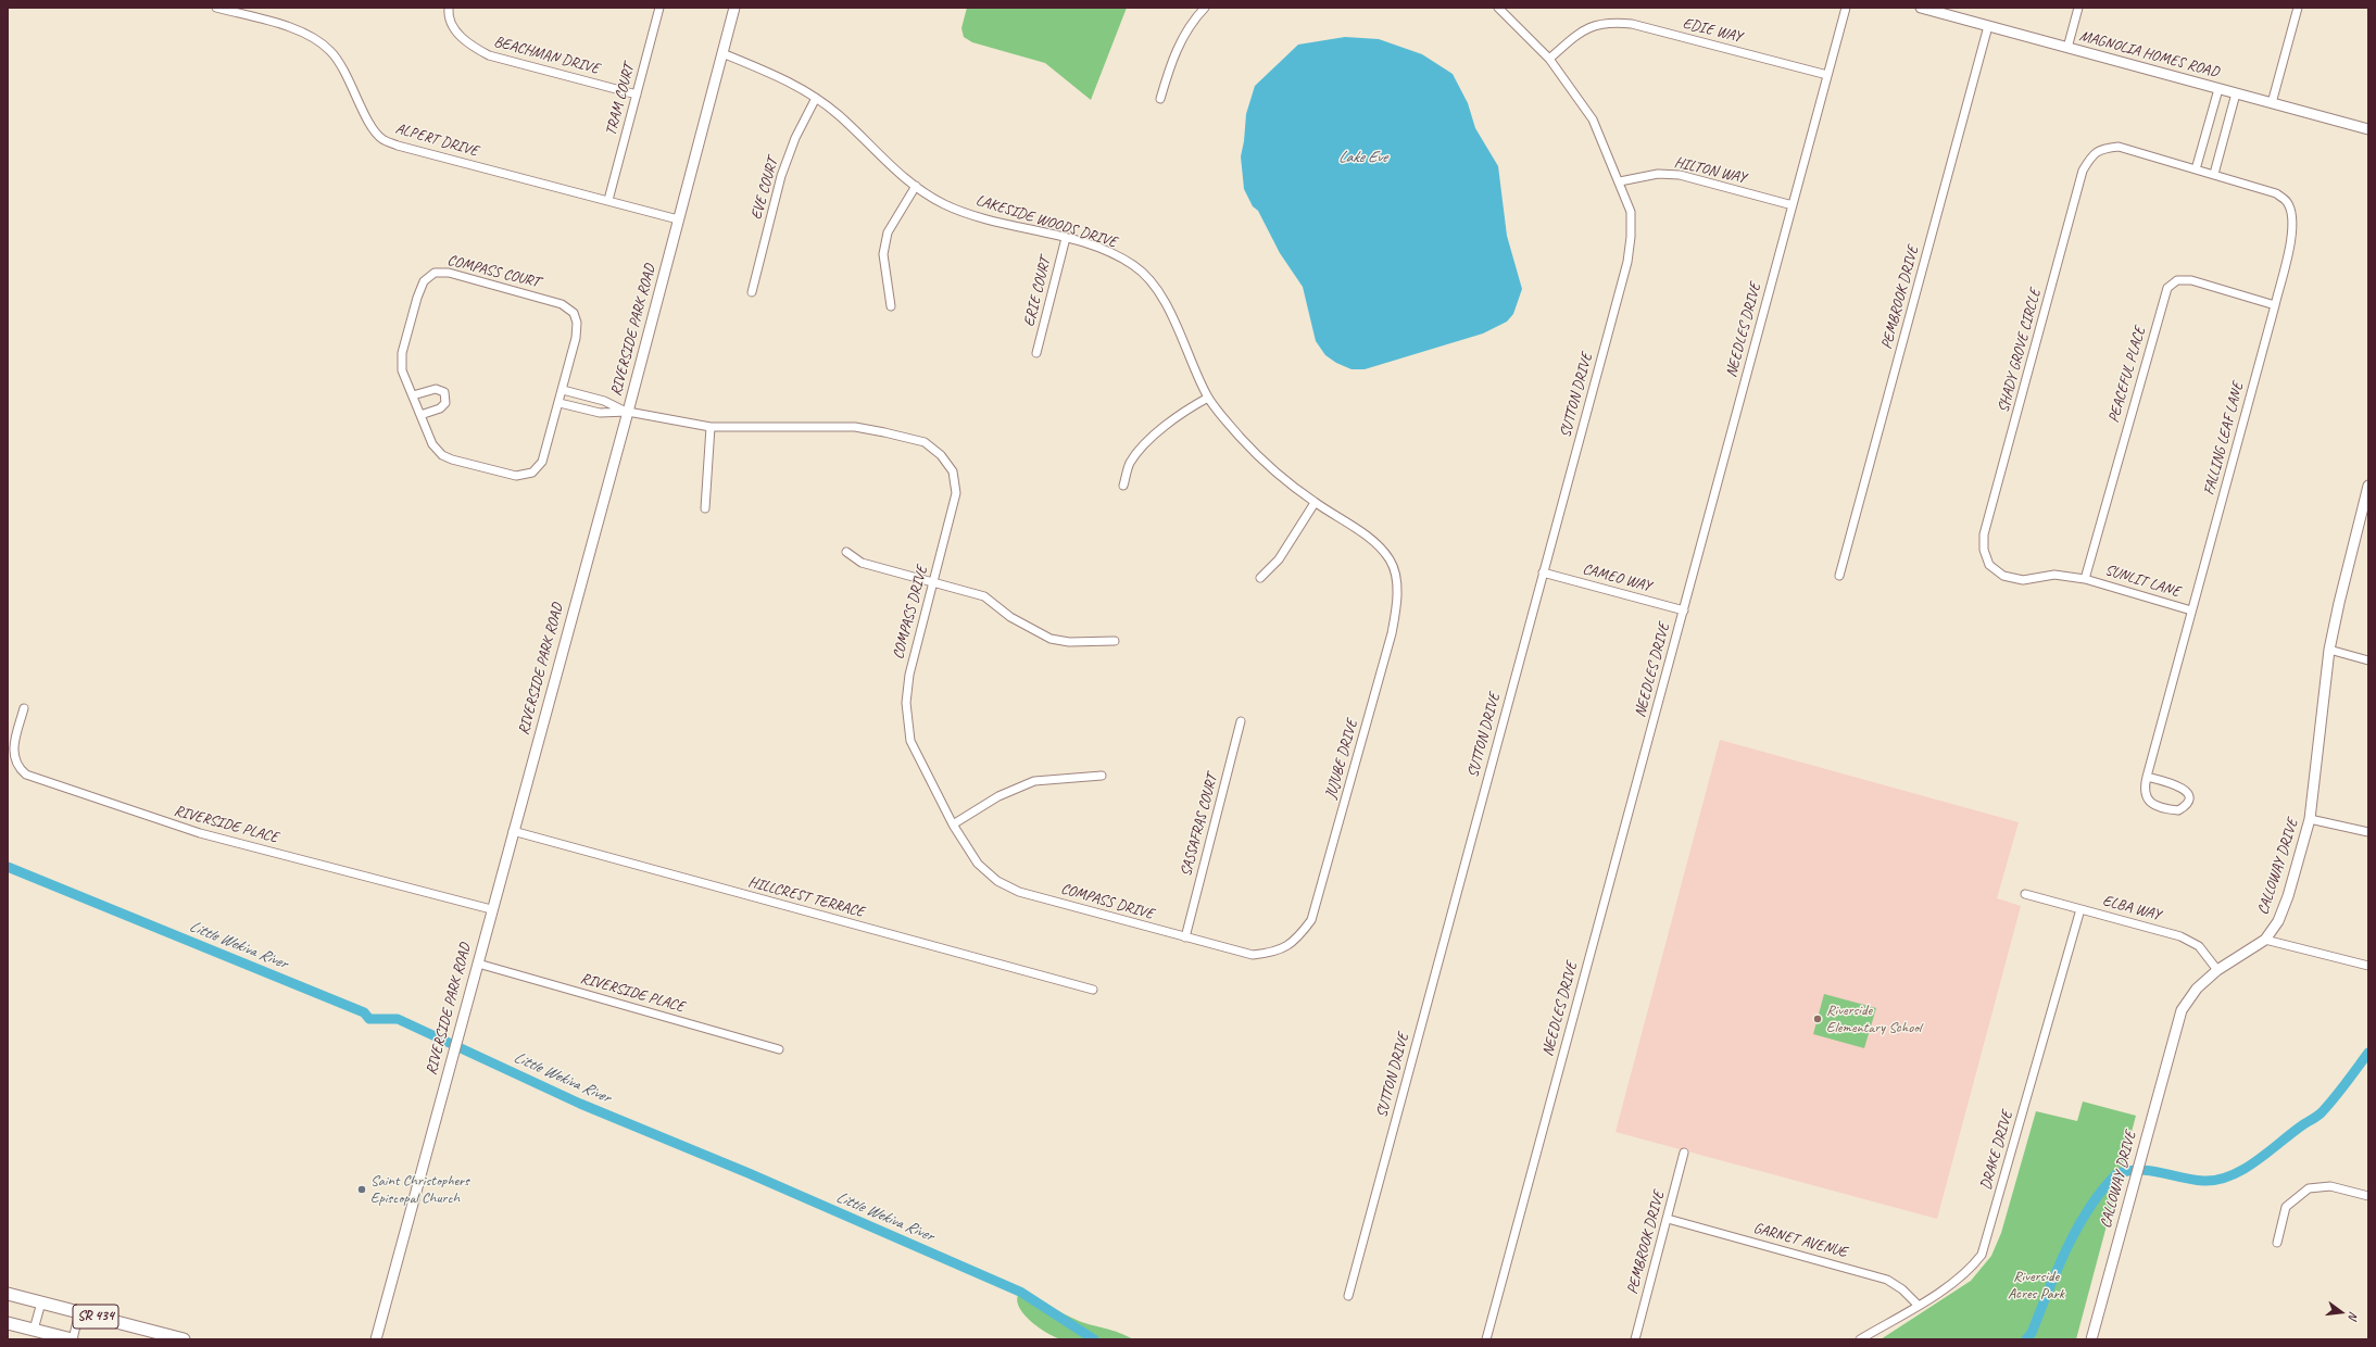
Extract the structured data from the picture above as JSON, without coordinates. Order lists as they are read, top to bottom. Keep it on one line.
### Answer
{"streets":{"main road":["SR 434"],"street":["EDIE WAY","MAGNOLIA HOMES ROAD","BEACHMAN DRIVE","TRAM COURT","ALPERT DRIVE","HILTON WAY","EVE COURT","LAKESIDE WOODS DRIVE","COMPASS COURT","ERIE COURT","PEMBROOK DRIVE","RIVERSIDE PARK ROAD","NEEDLES DRIVE","SHADY GROVE CIRCLE","PEACEFUL PLACE","SUTTON DRIVE","FALLING LEAF LANE","CAMEO WAY","SUNLIT LANE","COMPASS DRIVE","JUJUBE DRIVE","RIVERSIDE PLACE","SASSAFRAS COURT","CALLOWAY DRIVE","HILLCREST TERRACE","ELBA WAY","DRAKE DRIVE","GARNET AVENUE"]},"crossings":[["EDIE WAY","NEEDLES DRIVE"],["EDIE WAY","SUTTON DRIVE"],["MAGNOLIA HOMES ROAD","PEMBROOK DRIVE"],["BEACHMAN DRIVE","TRAM COURT"],["TRAM COURT","ALPERT DRIVE"],["ALPERT DRIVE","RIVERSIDE PARK ROAD"],["HILTON WAY","NEEDLES DRIVE"],["HILTON WAY","SUTTON DRIVE"],["EVE COURT","LAKESIDE WOODS DRIVE"],["LAKESIDE WOODS DRIVE","ERIE COURT"],["LAKESIDE WOODS DRIVE","RIVERSIDE PARK ROAD"],["LAKESIDE WOODS DRIVE","JUJUBE DRIVE"],["PEMBROOK DRIVE","GARNET AVENUE"],["RIVERSIDE PARK ROAD","COMPASS DRIVE"],["RIVERSIDE PARK ROAD","RIVERSIDE PLACE"],["RIVERSIDE PARK ROAD","HILLCREST TERRACE"],["NEEDLES DRIVE","CAMEO WAY"],["SHADY GROVE CIRCLE","PEACEFUL PLACE"],["SHADY GROVE CIRCLE","FALLING LEAF LANE"],["SHADY GROVE CIRCLE","SUNLIT LANE"],["PEACEFUL PLACE","FALLING LEAF LANE"],["PEACEFUL PLACE","SUNLIT LANE"],["SUTTON DRIVE","CAMEO WAY"],["FALLING LEAF LANE","SUNLIT LANE"],["COMPASS DRIVE","JUJUBE DRIVE"],["COMPASS DRIVE","SASSAFRAS COURT"],["JUJUBE DRIVE","SASSAFRAS COURT"],["CALLOWAY DRIVE","ELBA WAY"],["ELBA WAY","DRAKE DRIVE"],["DRAKE DRIVE","GARNET AVENUE"]],"water":["Lake Eve","Little Wekiva River"],"parks":["Riverside Acres Park"],"places":["Riverside Elementary School","Saint Christophers Episcopal Church"],"north":"right"}
